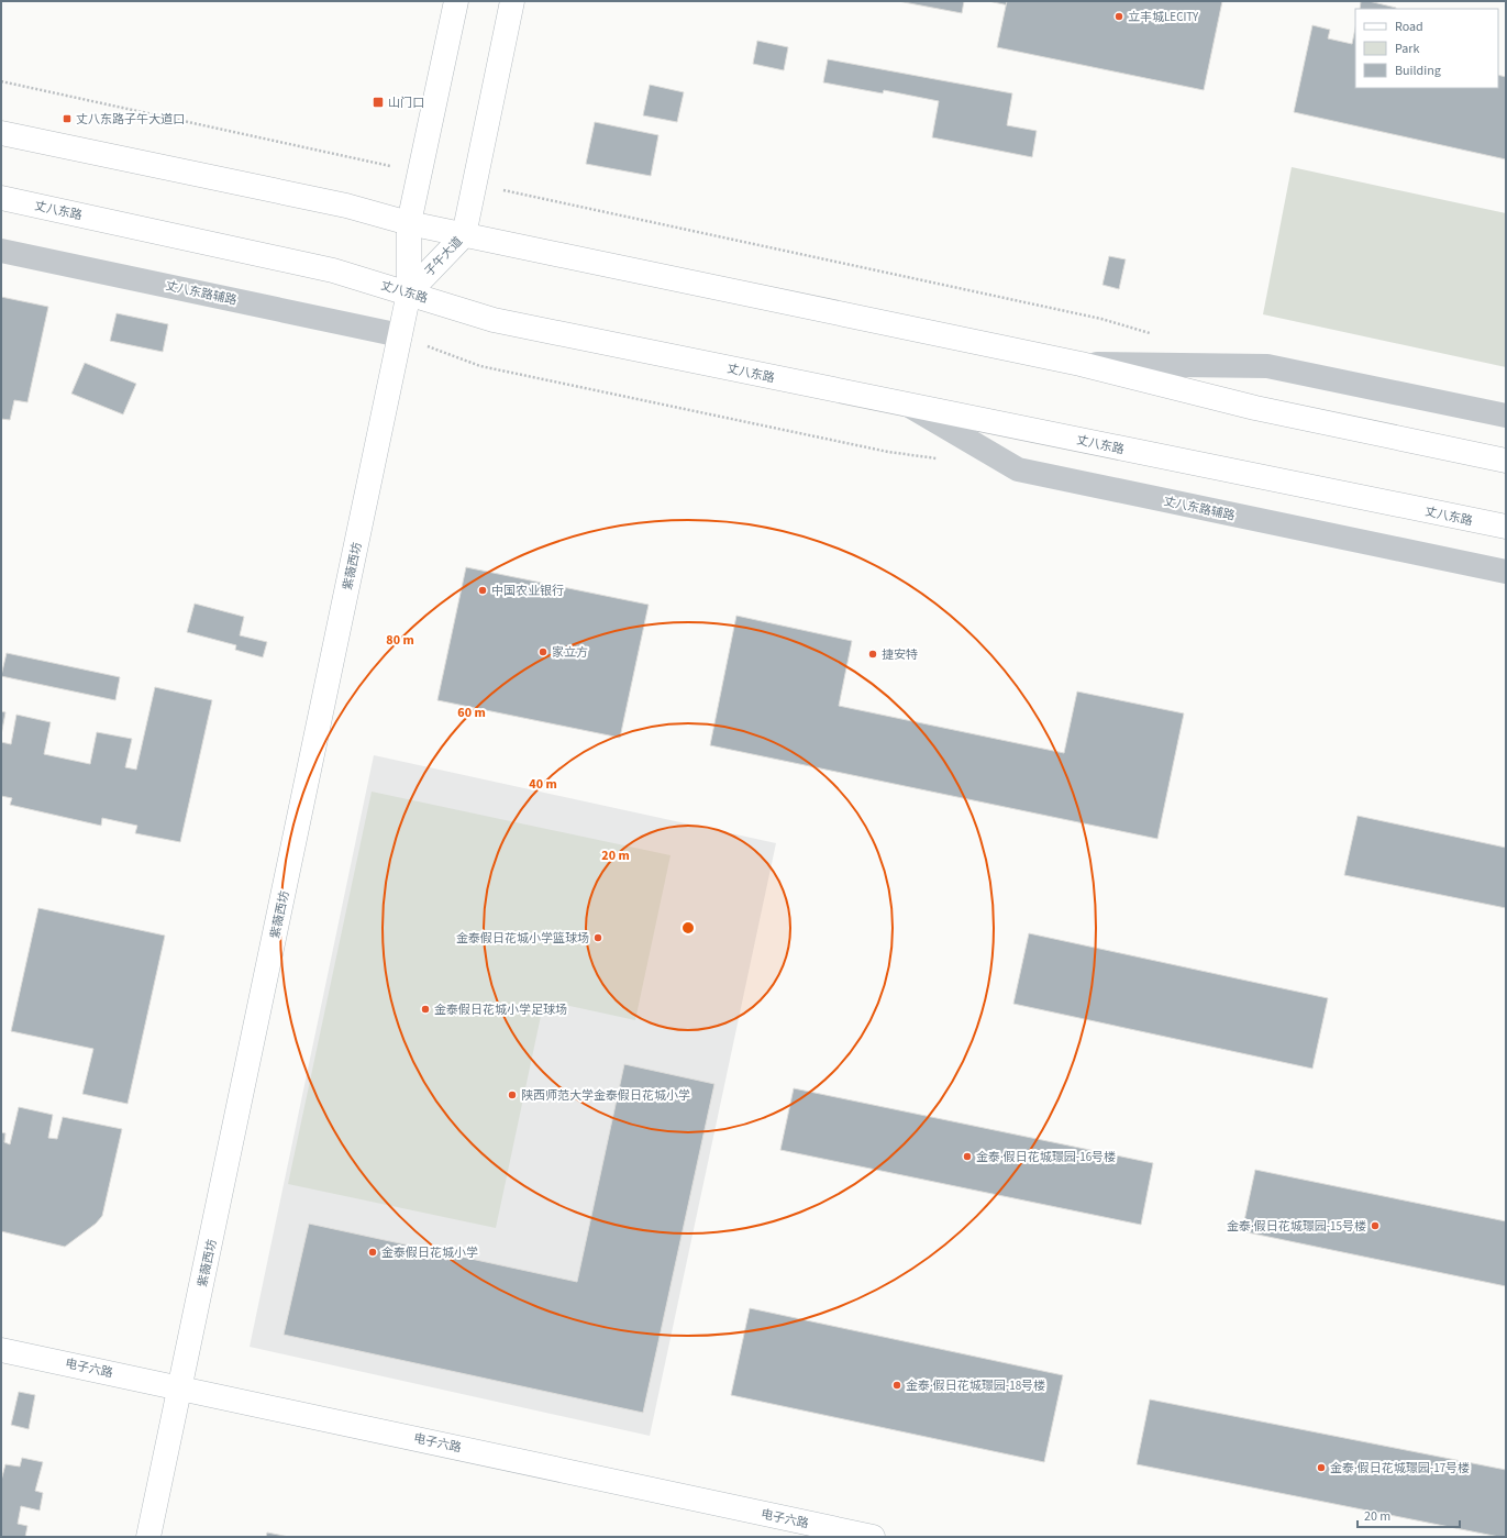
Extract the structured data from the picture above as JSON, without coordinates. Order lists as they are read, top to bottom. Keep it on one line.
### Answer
{"streets":{"main road":["丈八东路","子午大道","紫薇西坊","电子六路"],"street":["丈八东路辅路"]},"crossings":[["丈八东路","子午大道"],["丈八东路","丈八东路辅路"],["丈八东路","紫薇西坊"],["子午大道","紫薇西坊"],["丈八东路辅路","紫薇西坊"],["紫薇西坊","电子六路"]],"places":{"other":["立丰城LECITY","中国农业银行","家立方","捷安特","金泰假日花城小学篮球场","金泰假日花城小学足球场","陕西师范大学金泰假日花城小学","金泰·假日花城璟园-16号楼","金泰·假日花城璟园-15号楼","金泰假日花城小学","金泰·假日花城璟园-18号楼","金泰·假日花城璟园-17号楼"],"transit":["山门口","丈八东路子午大道口"]},"legend":["Road","Park","Building"],"scale_bar":"20 m","rings":["80 m","60 m","40 m","20 m"]}
